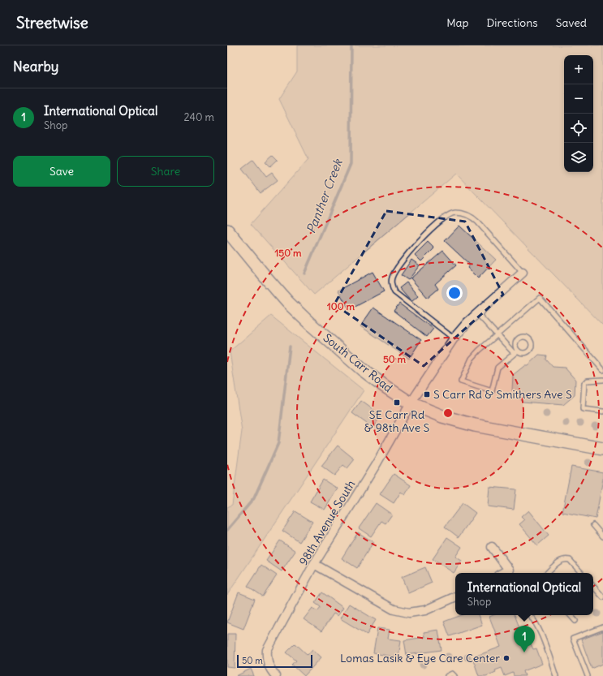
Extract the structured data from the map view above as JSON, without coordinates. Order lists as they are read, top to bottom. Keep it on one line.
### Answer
{"streets":{"main road":["South Carr Road"],"street":["98th Avenue South"]},"crossings":[["South Carr Road","98th Avenue South"]],"water":["Panther Creek"],"places":{"transit":["S Carr Rd & Smithers Ave S","SE Carr Rd & 98th Ave S"],"other":["Lomas Lasik & Eye Care Center"]},"scale_bar":"50 m","page":{"header":"Streetwise","nav":["Map","Directions","Saved"],"heading":"Nearby","map_buttons":["+","−"],"list":[{"mark":"1","name":"International Optical","note":"Shop","value":"240 m"}],"buttons":["Save","Share"],"popup":["International Optical","Shop"],"pins":"1","scale":"50 m"},"rings":["150 m","100 m","50 m"]}
